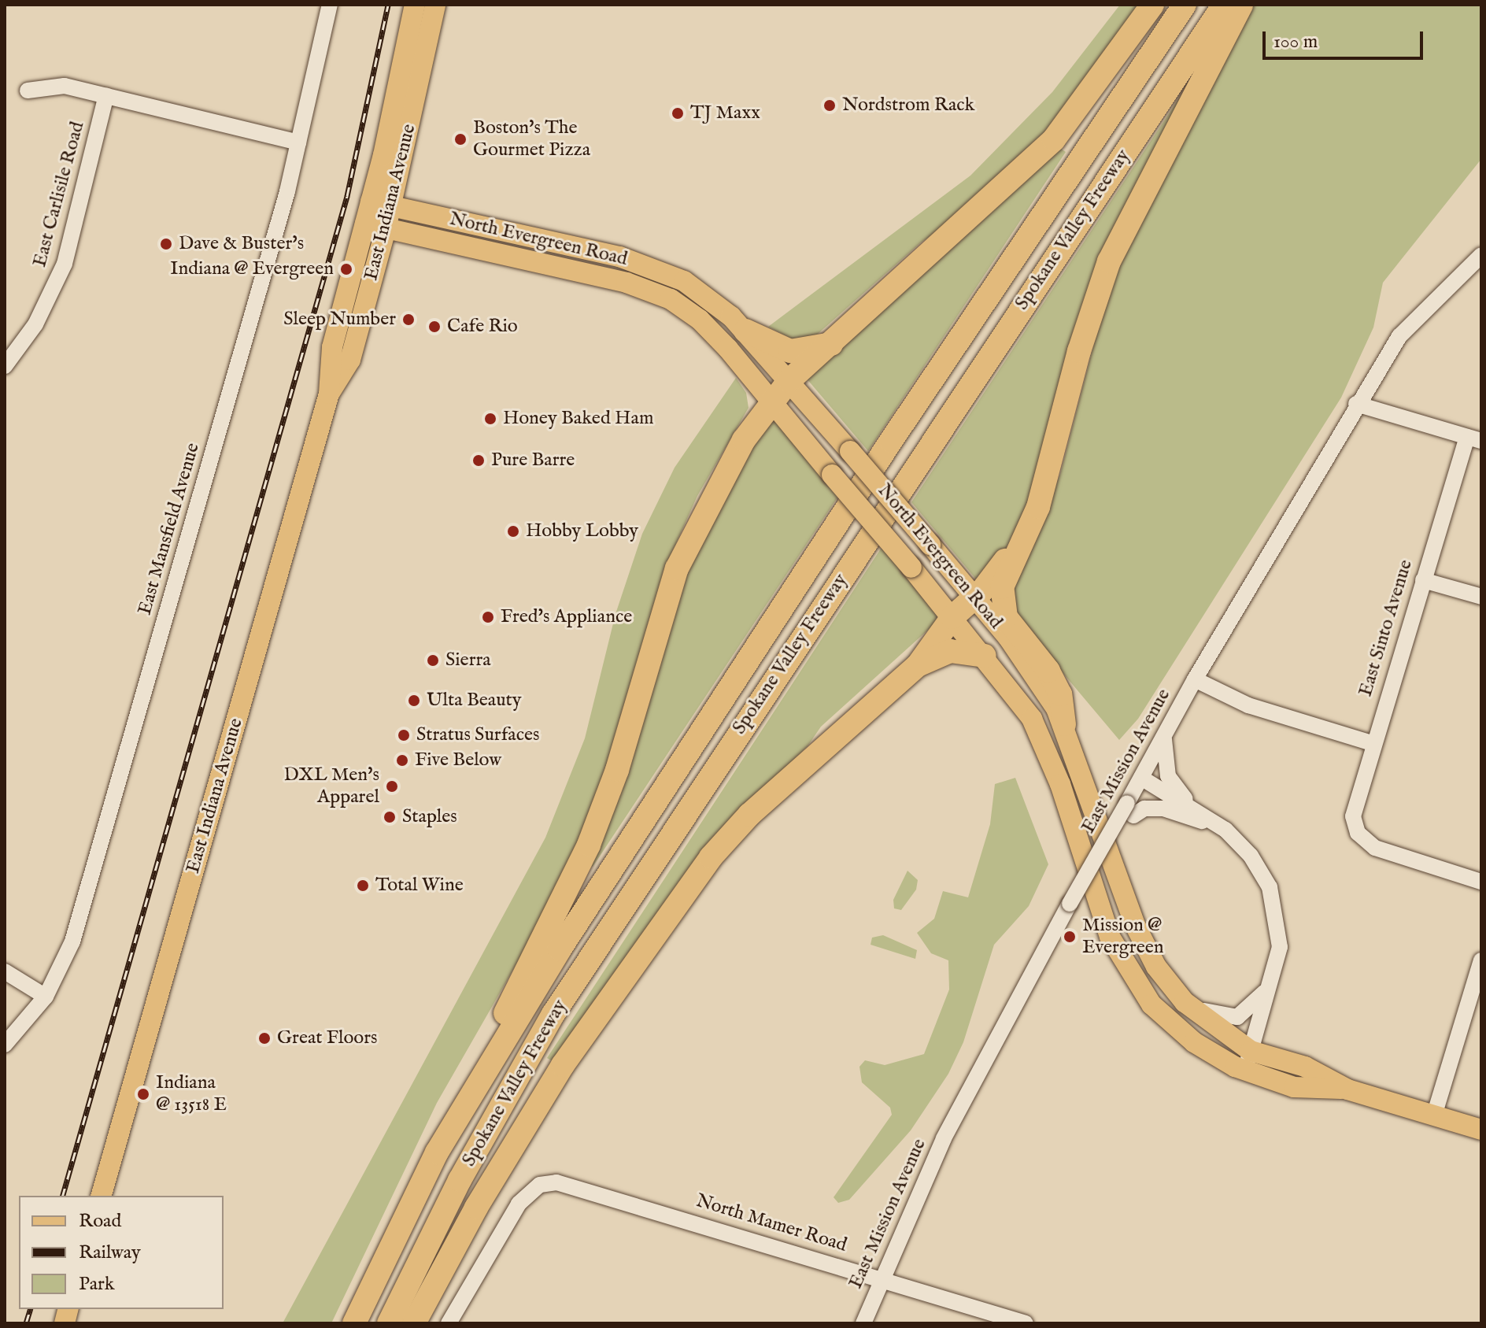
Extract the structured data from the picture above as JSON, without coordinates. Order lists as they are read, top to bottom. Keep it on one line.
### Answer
{"streets":{"highway":["Spokane Valley Freeway"],"main road":["East Indiana Avenue","North Evergreen Road"],"street":["East Carlisile Road","East Mansfield Avenue","East Sinto Avenue","East Mission Avenue","North Mamer Road"]},"crossings":[["East Indiana Avenue","North Evergreen Road"],["East Mission Avenue","North Mamer Road"]],"places":["Nordstrom Rack","TJ Maxx","Boston's The Gourmet Pizza","Dave & Buster's","Indiana @ Evergreen","Sleep Number","Cafe Rio","Honey Baked Ham","Pure Barre","Hobby Lobby","Fred's Appliance","Sierra","Ulta Beauty","Stratus Surfaces","Five Below","DXL Men's Apparel","Staples","Total Wine","Mission @ Evergreen","Great Floors","Indiana @ 13518 E"],"legend":["Road","Railway","Park"],"scale_bar":"100 m"}
